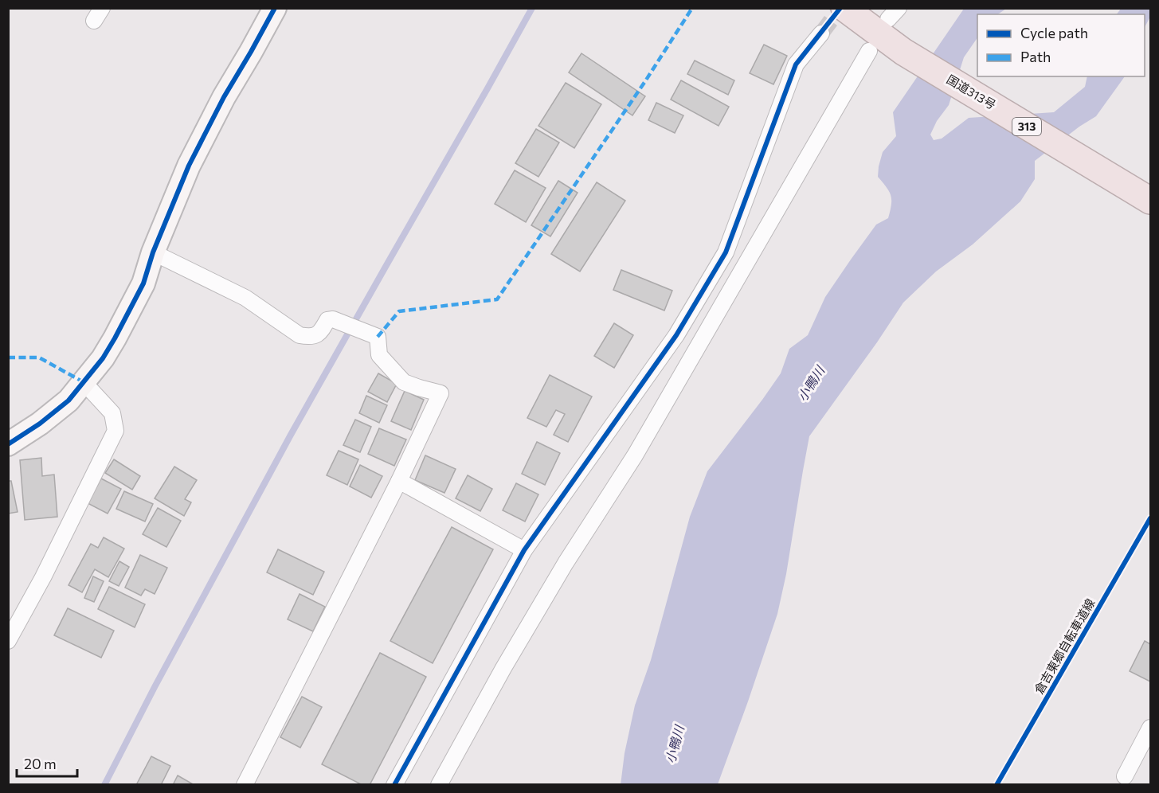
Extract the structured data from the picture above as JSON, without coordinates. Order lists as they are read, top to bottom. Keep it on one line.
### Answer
{"streets":{"highway":["国道313号","313"],"cycle path":["倉吉東郷自転車道線"]},"water":["小鴨川"],"legend":["Cycle path","Path"],"scale_bar":"20 m"}
